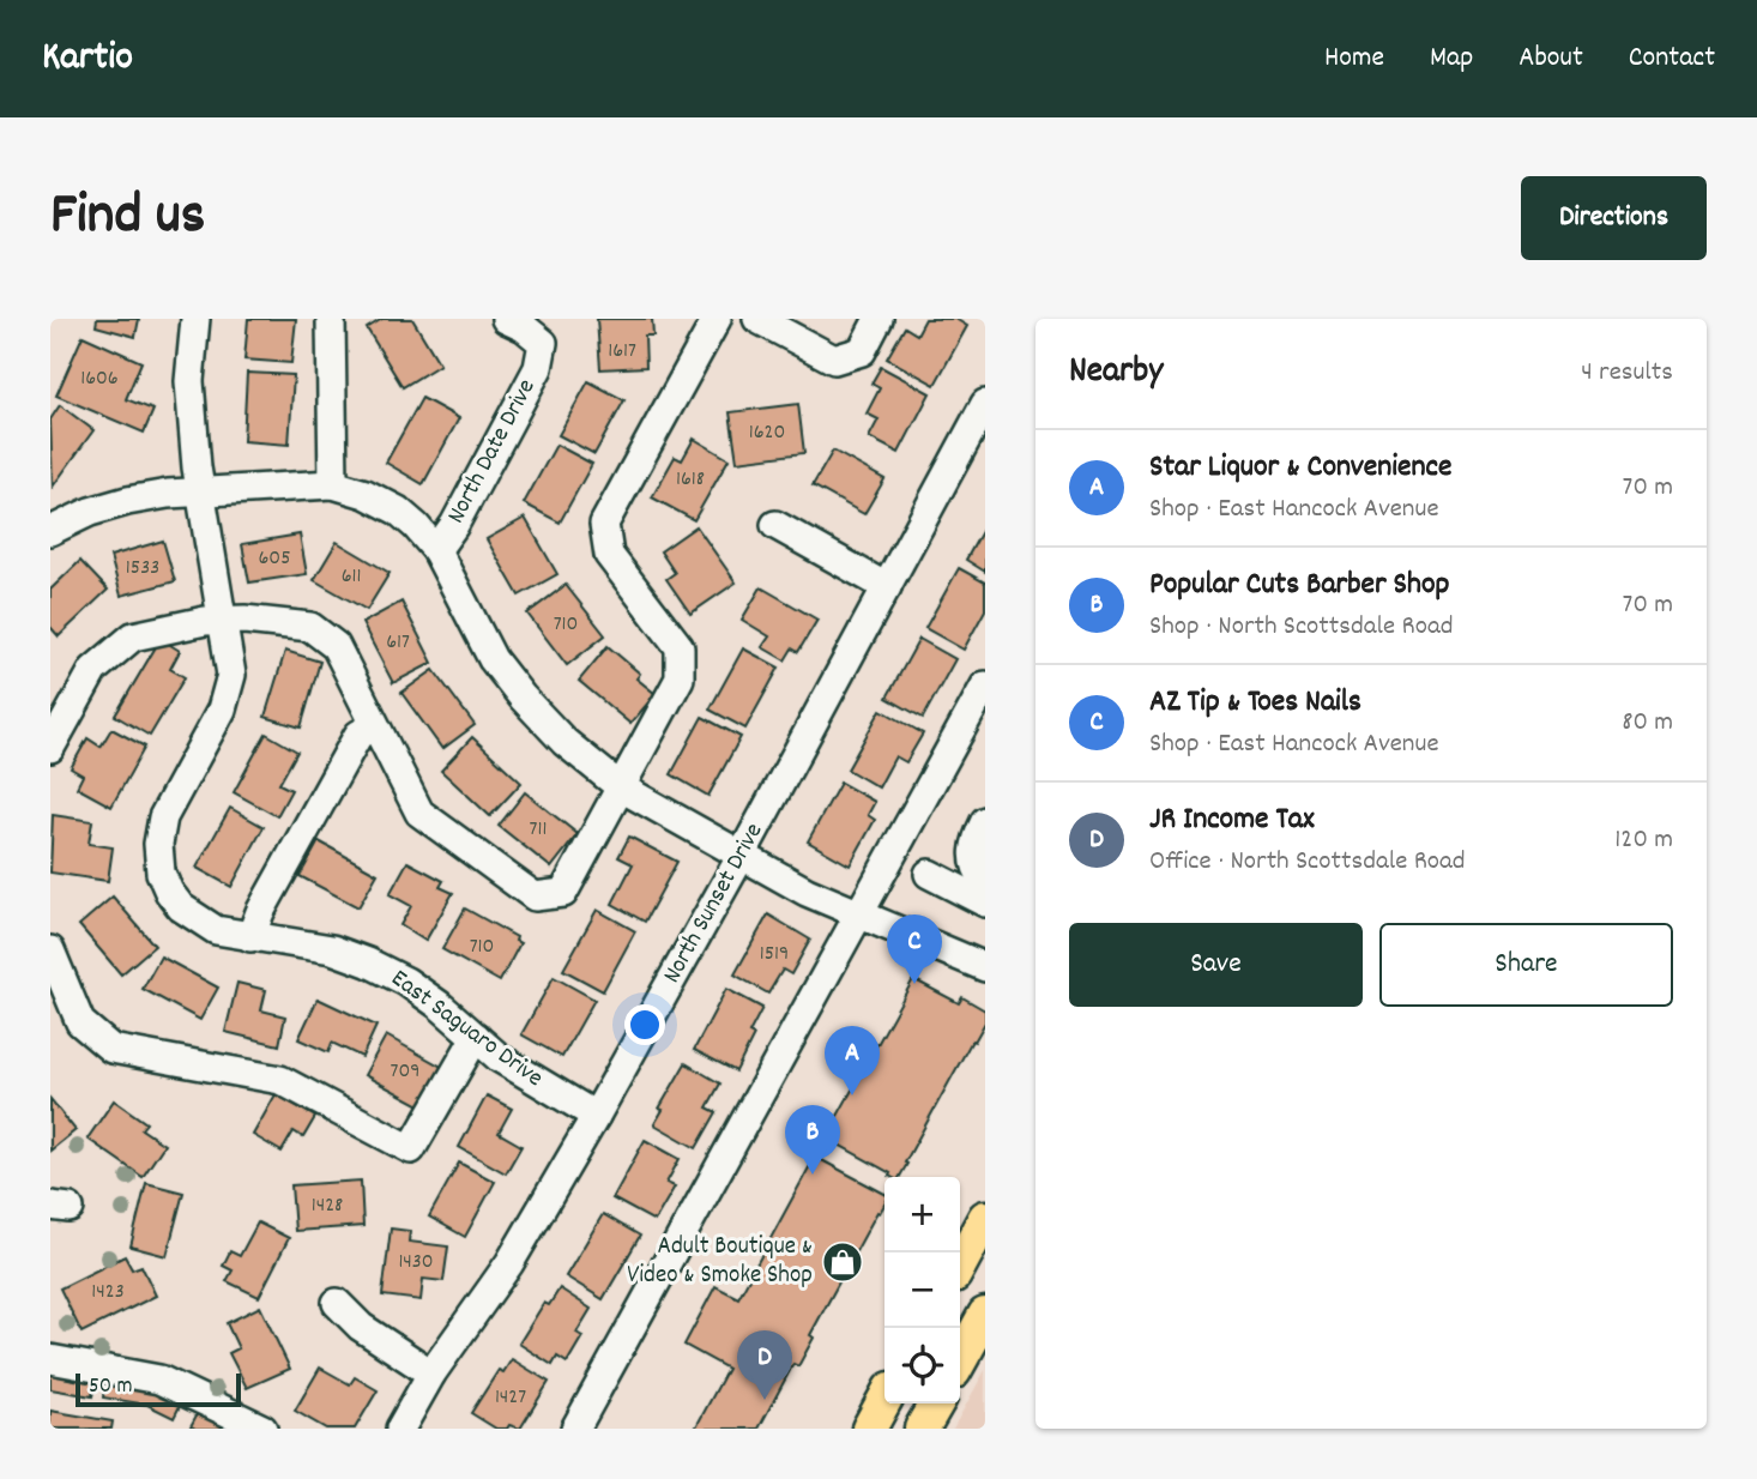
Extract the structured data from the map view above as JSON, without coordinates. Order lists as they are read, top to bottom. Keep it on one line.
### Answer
{"streets":{"street":["North Date Drive","North Sunset Drive","East Saguaro Drive"]},"crossings":[["North Sunset Drive","East Saguaro Drive"]],"places":{"shop":["Adult Boutique & Video & Smoke Shop"]},"house_numbers":["1617","1606","1620","1618","605","1533","611","710","617","711","710","1519","709","1428","1430","1423","1427"],"scale_bar":"50 m","page":{"header":"Kartio","nav":["Home","Map","About","Contact"],"title":"Find us","buttons":["Directions",["Save","Share"]],"heading":["Nearby","4 results"],"list":[{"mark":"A","name":"Star Liquor & Convenience","note":"Shop · East Hancock Avenue","value":"70 m"},{"mark":"B","name":"Popular Cuts Barber Shop","note":"Shop · North Scottsdale Road","value":"70 m"},{"mark":"C","name":"AZ Tip & Toes Nails","note":"Shop · East Hancock Avenue","value":"80 m"},{"mark":"D","name":"JR Income Tax","note":"Office · North Scottsdale Road","value":"120 m"}],"pins":["C","A","B","D"],"map_buttons":["+","−"],"scale":"50 m"}}
